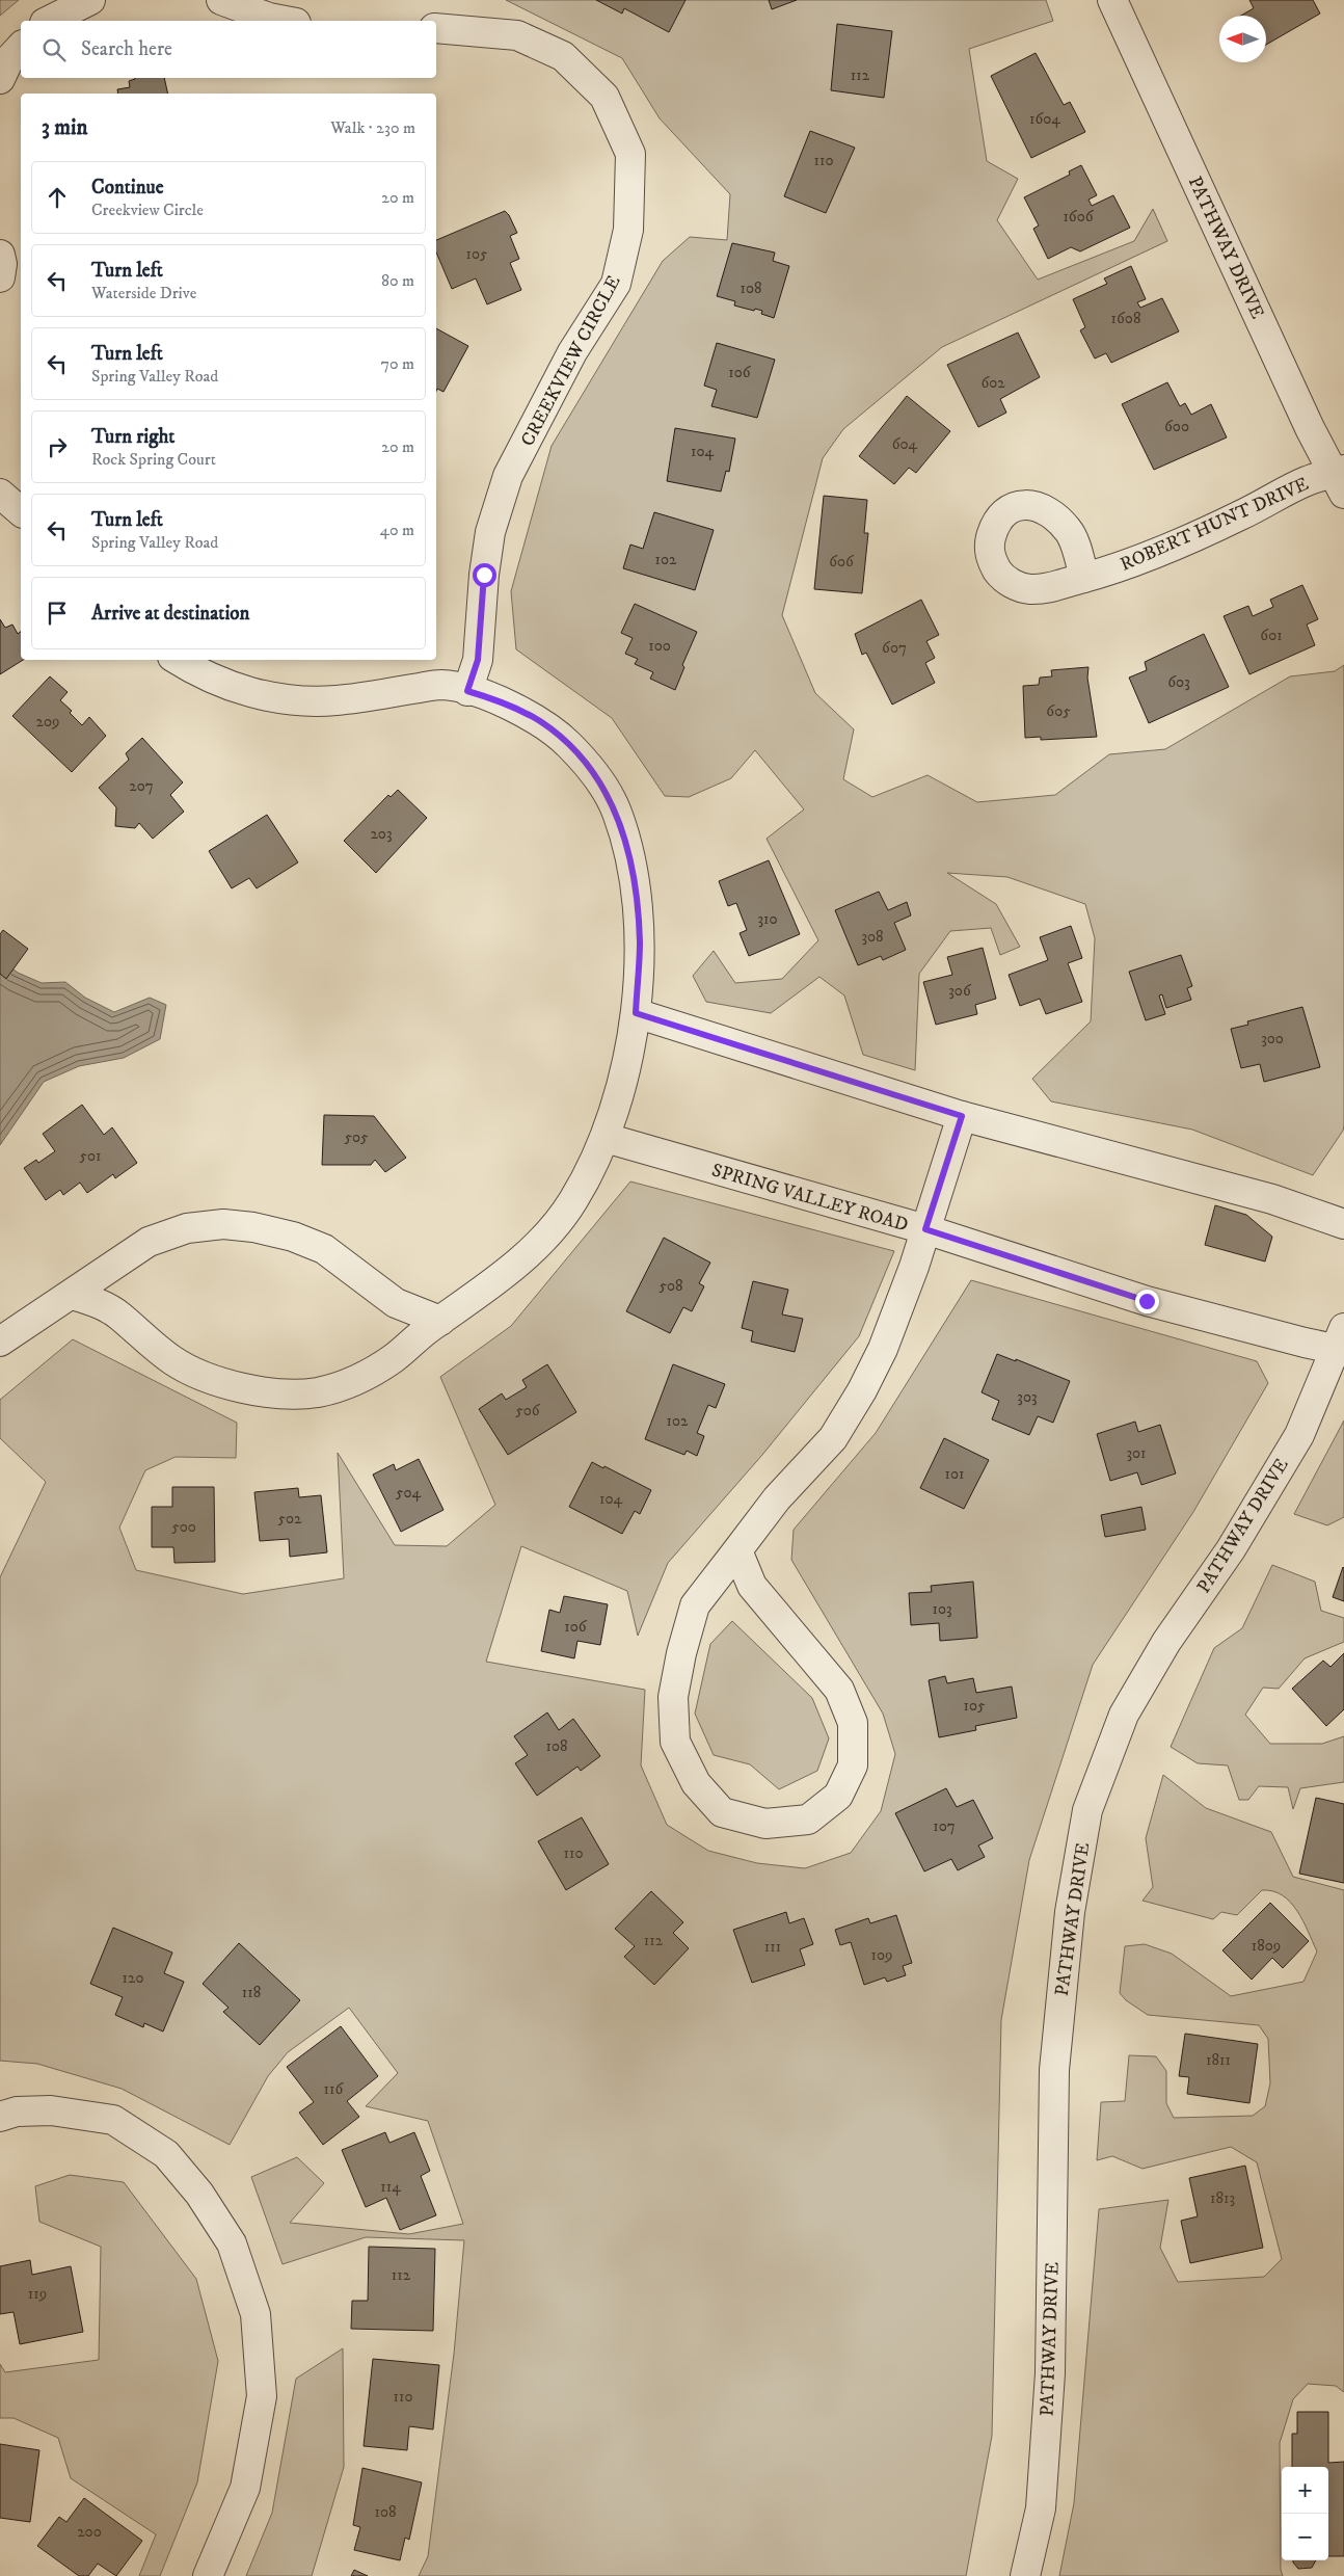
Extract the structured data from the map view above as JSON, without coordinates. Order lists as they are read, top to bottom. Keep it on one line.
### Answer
{"streets":{"street":["PATHWAY DRIVE","CREEKVIEW CIRCLE","ROBERT HUNT DRIVE","SPRING VALLEY ROAD"]},"crossings":[["PATHWAY DRIVE","ROBERT HUNT DRIVE"],["PATHWAY DRIVE","SPRING VALLEY ROAD"]],"house_numbers":["112","1604","110","1606","105","108","1608","106","602","600","604","104","102","606","601","100","607","603","605","209","207","203","310","308","306","300","505","501","508","303","506","102","301","101","504","104","502","500","103","106","105","108","107","110","112","1809","111","109","120","118","1811","116","114","1813","112","119","110","108","200"],"north":"left","page":{"search":"Search here","heading":["3 min","Walk · 230 m"],"list":[["Continue","Creekview Circle","20 m"],["Turn left","Waterside Drive","80 m"],["Turn left","Spring Valley Road","70 m"],["Turn right","Rock Spring Court","20 m"],["Turn left","Spring Valley Road","40 m"],"Arrive at destination"],"map_buttons":["+","−"]}}
